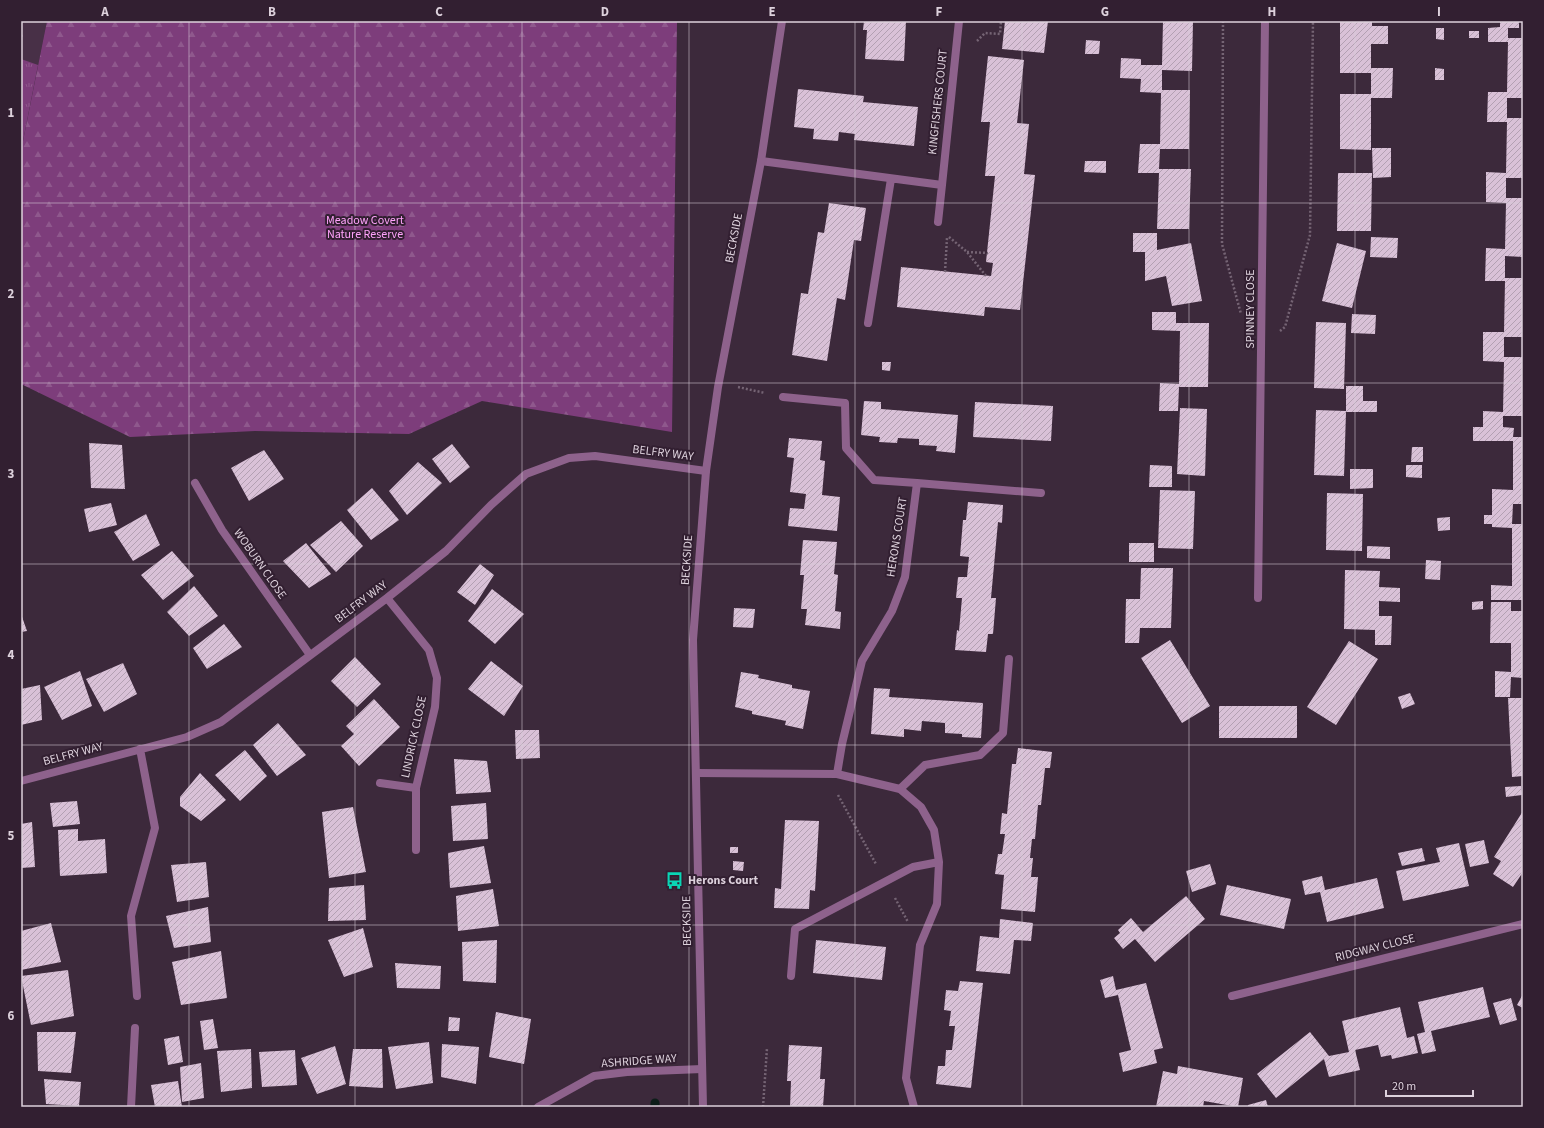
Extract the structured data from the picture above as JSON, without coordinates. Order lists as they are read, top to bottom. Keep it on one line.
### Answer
{"streets":{"street":["KINGFISHERS COURT","BECKSIDE","SPINNEY CLOSE","BELFRY WAY","HERONS COURT","WOBURN CLOSE","LINDRICK CLOSE","RIDGWAY CLOSE","ASHRIDGE WAY"]},"crossings":[["BECKSIDE","BELFRY WAY"],["BECKSIDE","ASHRIDGE WAY"],["BELFRY WAY","WOBURN CLOSE"],["BELFRY WAY","LINDRICK CLOSE"]],"parks":["Meadow Covert Nature Reserve"],"places":{"bus stop":["Herons Court"]},"scale_bar":"20 m","grid":{"columns":["A","B","C","D","E","F","G","H","I"],"rows":["1","2","3","4","5","6"]}}
